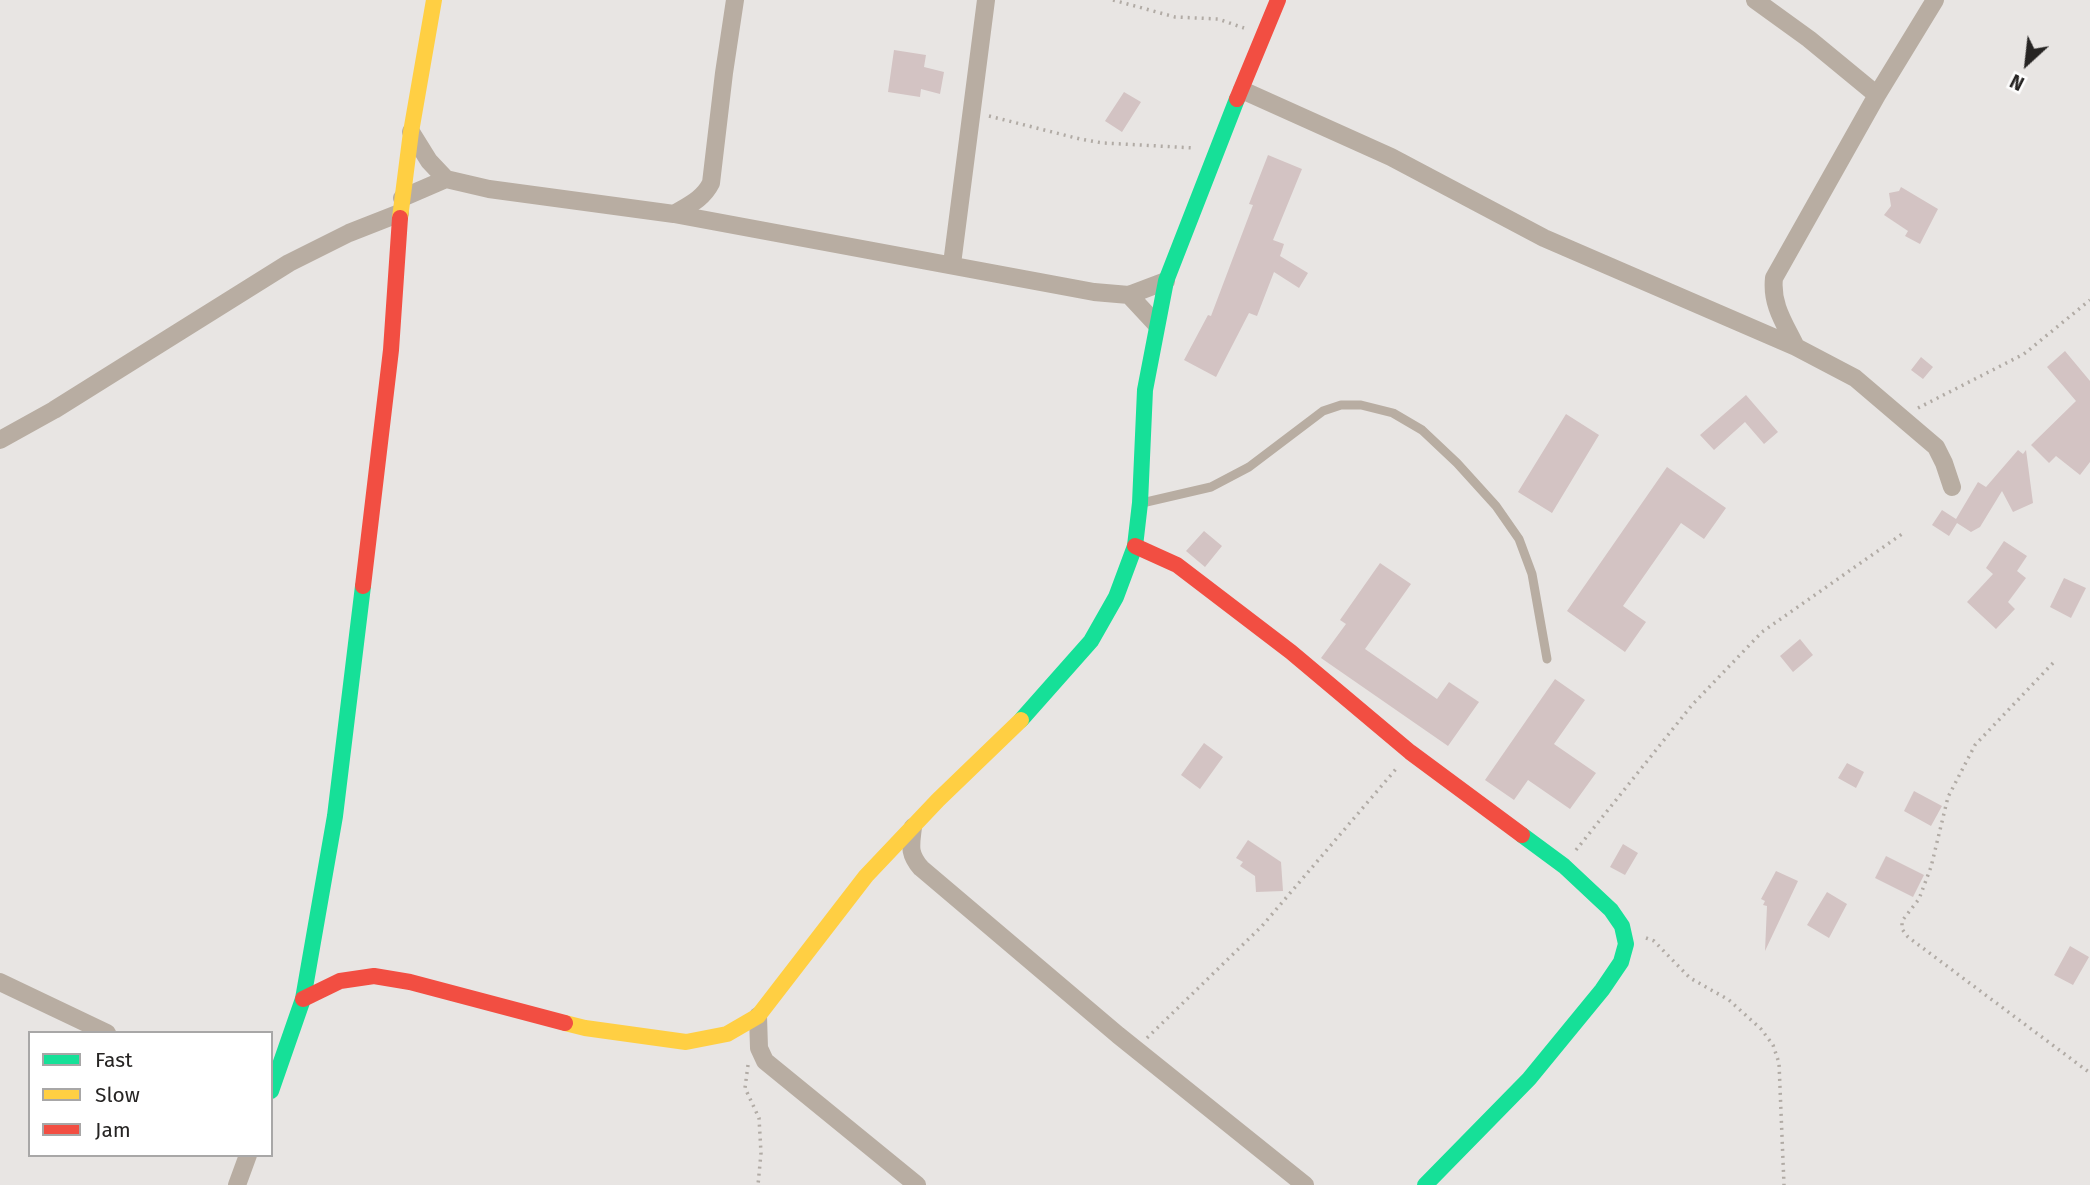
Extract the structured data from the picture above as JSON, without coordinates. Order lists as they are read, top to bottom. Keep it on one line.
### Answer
{"legend":["Fast","Slow","Jam"],"north":"bottom left"}
